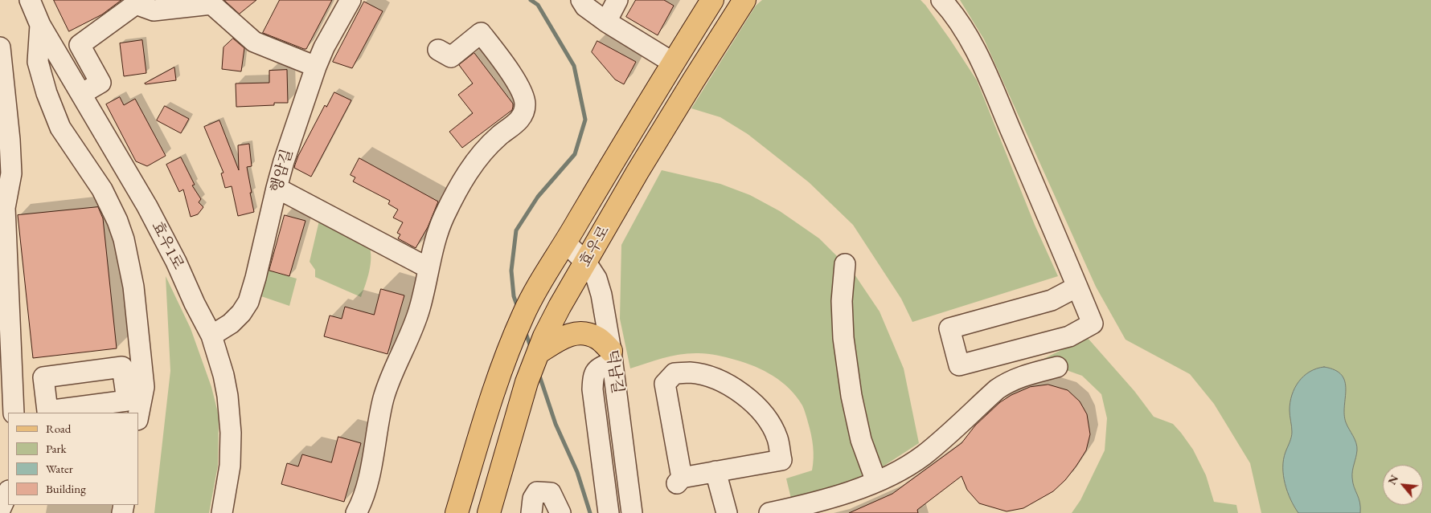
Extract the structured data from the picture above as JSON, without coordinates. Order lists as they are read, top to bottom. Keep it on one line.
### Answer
{"streets":{"main road":["효우로"],"street":["행암길","효우1로","덕남길"]},"crossings":[["행암길","효우1로"],["효우로","덕남길"]],"legend":["Road","Park","Water","Building"],"north":"top left"}
